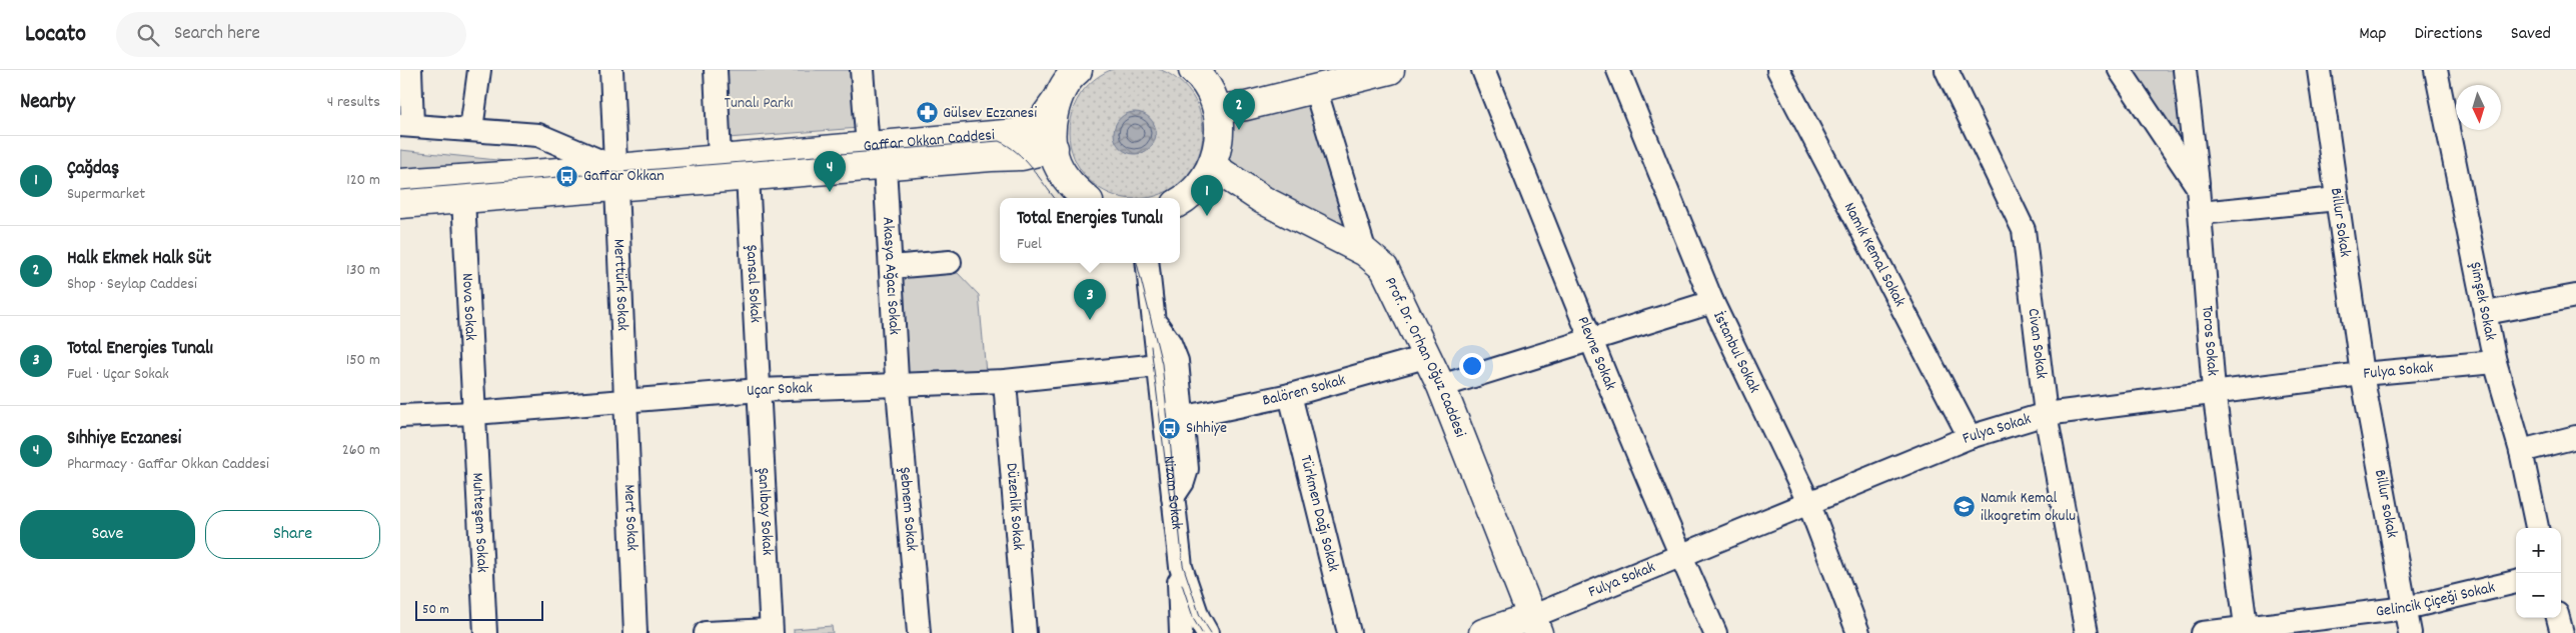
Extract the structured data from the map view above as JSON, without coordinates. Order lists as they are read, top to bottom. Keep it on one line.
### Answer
{"streets":{"main road":["Gaffar Okkan Caddesi","Prof. Dr. Orhan Oğuz Caddesi"],"street":["Billur Sokak","Namık Kemal Sokak","Akasya Ağacı Sokak","Şansal Sokak","Merttürk Sokak","Şimşek Sokak","Nova Sokak","Toros Sokak","Civan Sokak","İstanbul Sokak","Plevne Sokak","Fulya Sokak","Uçar Sokak","Balören Sokak","Nizam Sokak","Billur sokak","Düzenlik Sokak","Şebnem Sokak","Şanlıbay Sokak","Türkmen Dağı Sokak","Mert Sokak","Muhteşem Sokak","Gelincik Çiçeği Sokak"]},"crossings":[["Gaffar Okkan Caddesi","Akasya Ağacı Sokak"],["Gaffar Okkan Caddesi","Şansal Sokak"],["Gaffar Okkan Caddesi","Merttürk Sokak"],["Gaffar Okkan Caddesi","Nova Sokak"],["Billur Sokak","Fulya Sokak"],["Billur Sokak","Billur sokak"],["Namık Kemal Sokak","Fulya Sokak"],["Akasya Ağacı Sokak","Uçar Sokak"],["Akasya Ağacı Sokak","Şebnem Sokak"],["Şansal Sokak","Uçar Sokak"],["Şansal Sokak","Şanlıbay Sokak"],["Merttürk Sokak","Uçar Sokak"],["Merttürk Sokak","Mert Sokak"],["Şimşek Sokak","Fulya Sokak"],["Nova Sokak","Uçar Sokak"],["Nova Sokak","Muhteşem Sokak"],["Toros Sokak","Fulya Sokak"],["Toros Sokak","Gelincik Çiçeği Sokak"],["Civan Sokak","Fulya Sokak"],["İstanbul Sokak","Fulya Sokak"],["Plevne Sokak","Fulya Sokak"],["Prof. Dr. Orhan Oğuz Caddesi","Fulya Sokak"],["Prof. Dr. Orhan Oğuz Caddesi","Balören Sokak"],["Fulya Sokak","Billur sokak"],["Uçar Sokak","Nizam Sokak"],["Uçar Sokak","Düzenlik Sokak"],["Uçar Sokak","Şebnem Sokak"],["Uçar Sokak","Şanlıbay Sokak"],["Uçar Sokak","Mert Sokak"],["Uçar Sokak","Muhteşem Sokak"],["Balören Sokak","Türkmen Dağı Sokak"],["Billur sokak","Gelincik Çiçeği Sokak"]],"parks":["Tunalı Parkı"],"places":{"pharmacy":["Gülsev Eczanesi"],"bus stop":["Gaffar Okkan","Sıhhiye"],"school or university":["Namık Kemal ilkogretim okulu"]},"scale_bar":"50 m","north":"bottom","page":{"header":"Locato","search":"Search here","nav":["Map","Directions","Saved"],"heading":["Nearby","4 results"],"pins":["2","4","1","3"],"list":[{"mark":"1","name":"Çağdaş","note":"Supermarket","value":"120 m"},{"mark":"2","name":"Halk Ekmek Halk Süt","note":"Shop · Seylap Caddesi","value":"130 m"},{"mark":"3","name":"Total Energies Tunalı","note":"Fuel · Uçar Sokak","value":"150 m"},{"mark":"4","name":"Sıhhiye Eczanesi","note":"Pharmacy · Gaffar Okkan Caddesi","value":"260 m"}],"popup":["Total Energies Tunalı","Fuel"],"buttons":["Save","Share"],"map_buttons":["+","−"],"scale":"50 m"}}
